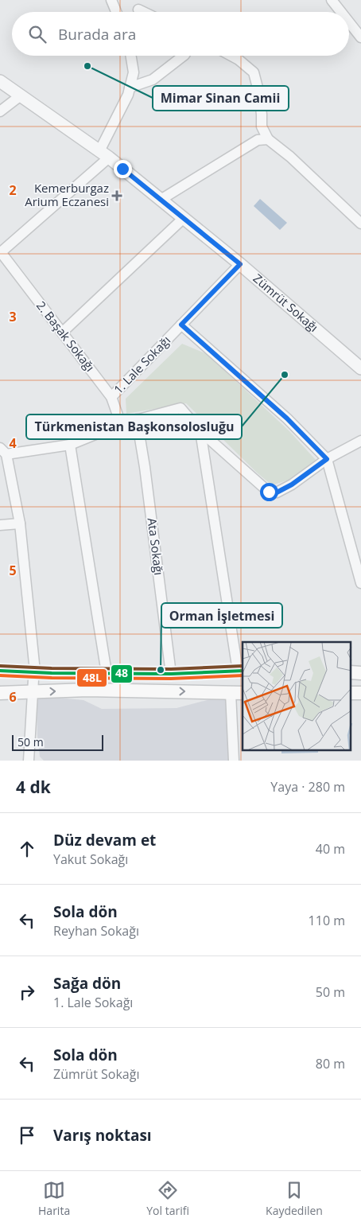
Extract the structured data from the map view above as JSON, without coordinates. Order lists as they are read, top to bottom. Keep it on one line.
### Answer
{"streets":{"street":["Zümrüt Sokağı","2. Başak Sokağı","1. Lale Sokağı","Ata Sokağı"]},"crossings":[["Zümrüt Sokağı","1. Lale Sokağı"],["2. Başak Sokağı","1. Lale Sokağı"]],"places":{"other":["Mimar Sinan Camii","Türkmenistan Başkonsolosluğu","Orman İşletmesi"],"health":["Kemerburgaz Arium Eczanesi"]},"lines":["transit line 48","transit line 48L"],"scale_bar":"50 m","page":{"search":"Burada ara","scale":"50 m","heading":["4 dk","Yaya · 280 m"],"list":[["Düz devam et","Yakut Sokağı","40 m"],["Sola dön","Reyhan Sokağı","110 m"],["Sağa dön","1. Lale Sokağı","50 m"],["Sola dön","Zümrüt Sokağı","80 m"],"Varış noktası"],"nav":["Harita","Yol tarifi","Kaydedilen"]},"grid":{"rows":["2","3","4","5","6"]}}
